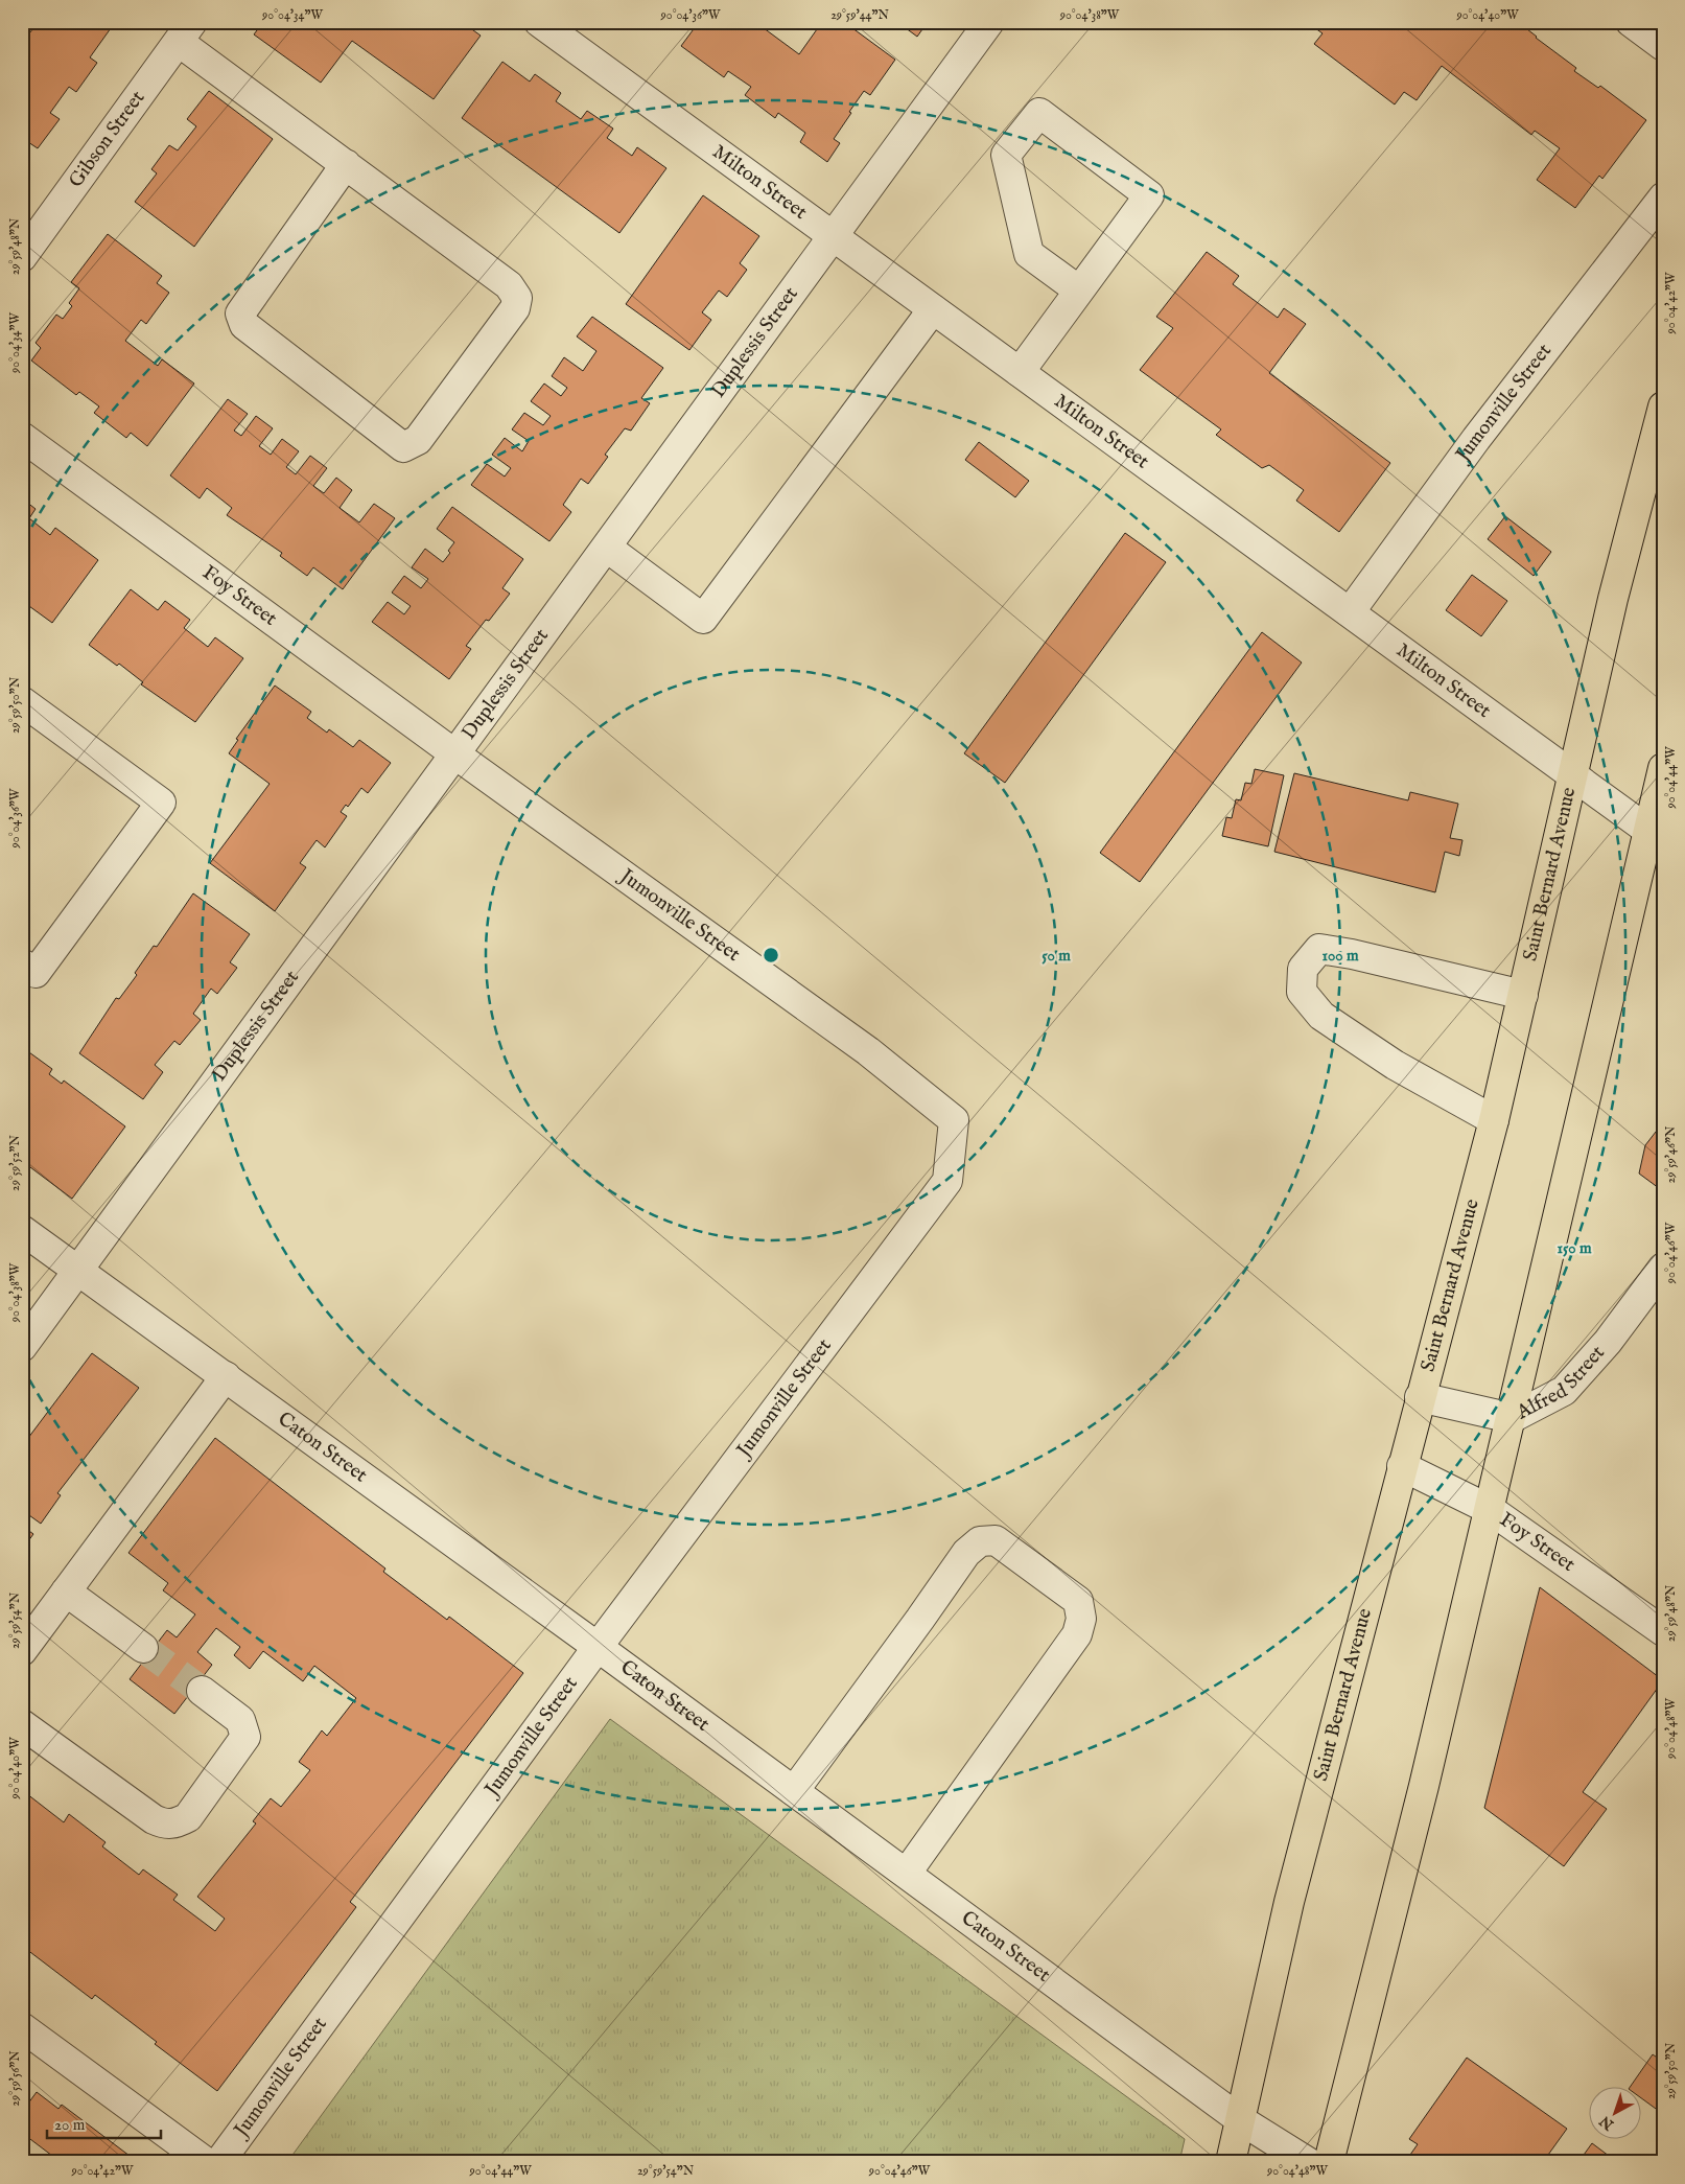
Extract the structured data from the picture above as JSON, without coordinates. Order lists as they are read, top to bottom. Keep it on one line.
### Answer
{"streets":{"main road":["Saint Bernard Avenue"],"street":["Gibson Street","Milton Street","Duplessis Street","Jumonville Street","Foy Street","Alfred Street","Caton Street"]},"crossings":[["Milton Street","Duplessis Street"],["Milton Street","Jumonville Street"],["Milton Street","Saint Bernard Avenue"],["Duplessis Street","Jumonville Street"],["Duplessis Street","Foy Street"],["Duplessis Street","Caton Street"],["Jumonville Street","Foy Street"],["Jumonville Street","Caton Street"],["Foy Street","Saint Bernard Avenue"],["Saint Bernard Avenue","Alfred Street"],["Saint Bernard Avenue","Caton Street"]],"scale_bar":"20 m","north":"bottom left","coordinates":["90°04'34\"W","90°04'36\"W","29°59'44\"N","90°04'38\"W","90°04'40\"W","29°59'48\"N","90°04'42\"W","29°59'50\"N","90°04'44\"W","29°59'46\"N","29°59'52\"N","90°04'46\"W","29°59'54\"N","90°04'48\"W","29°59'56\"N"],"rings":["50 m","100 m","150 m"]}
